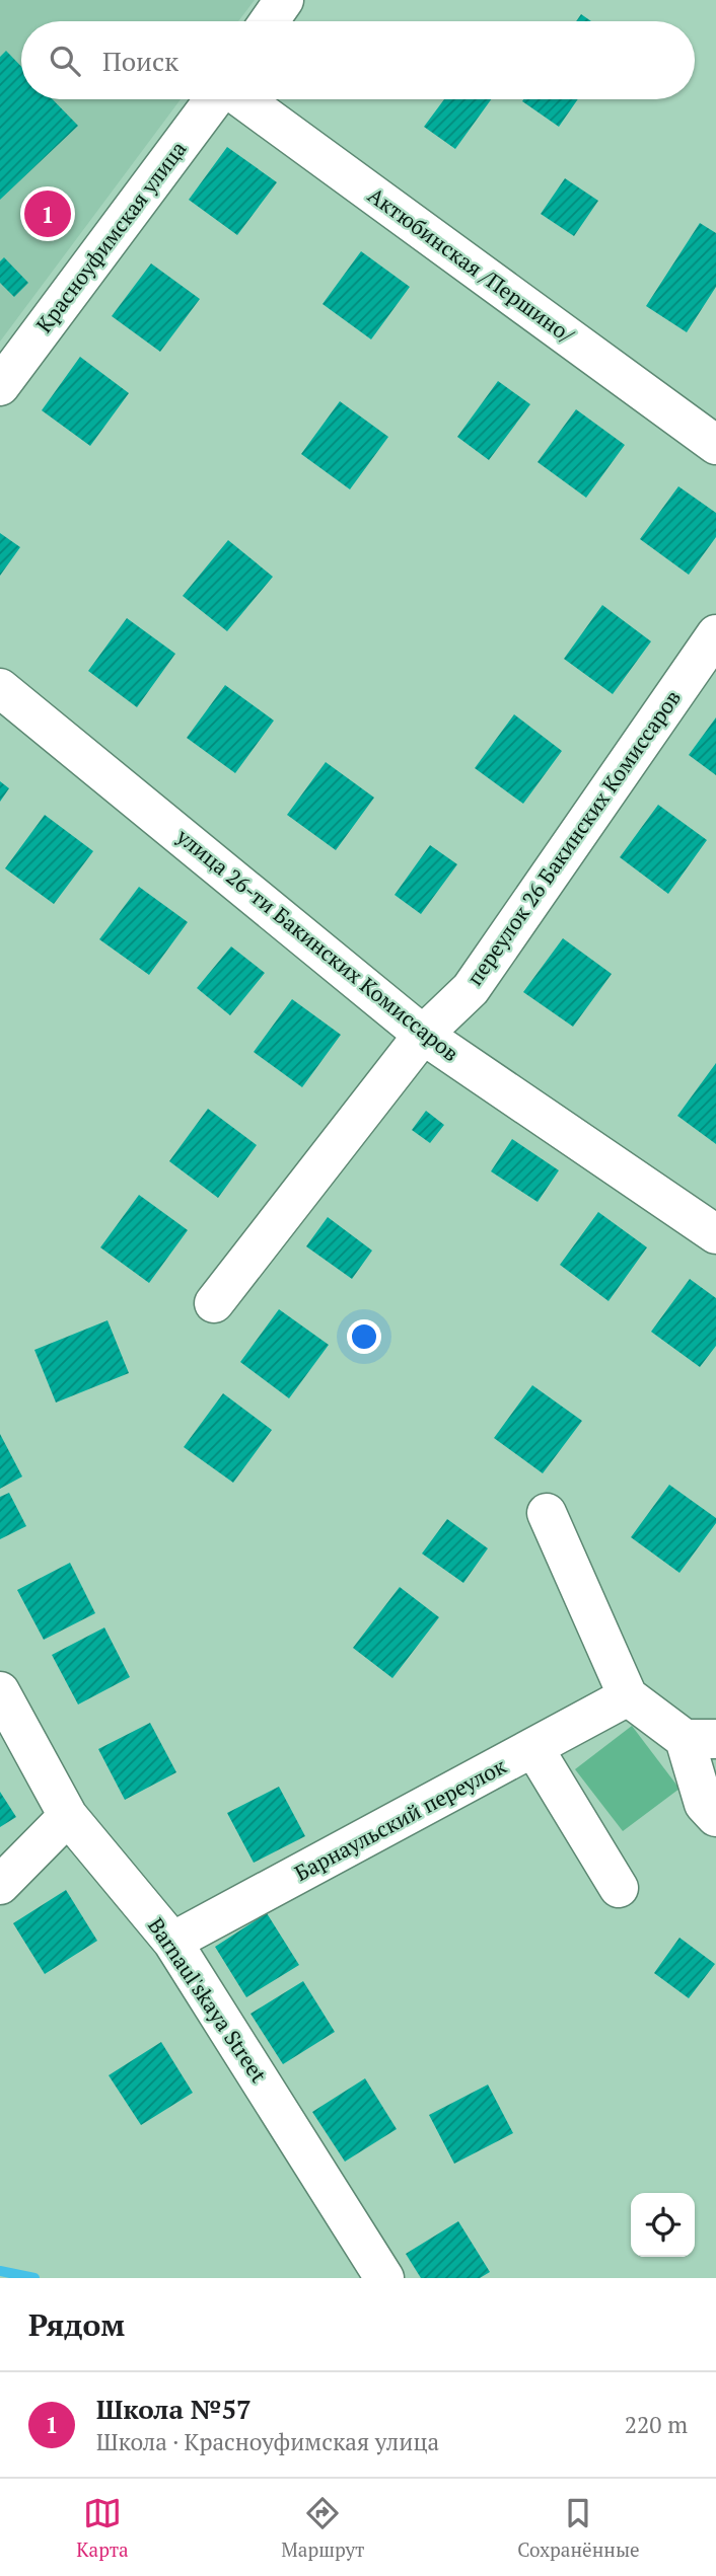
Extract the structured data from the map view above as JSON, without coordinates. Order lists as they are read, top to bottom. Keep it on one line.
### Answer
{"streets":{"street":["Красноуфимская улица","Актюбинская /Першино/","переулок 26 Бакинских Комиссаров","улица 26-ти Бакинских Комиссаров","Барнаульский переулок","Barnaul'skaya Street"]},"crossings":[["переулок 26 Бакинских Комиссаров","улица 26-ти Бакинских Комиссаров"],["Барнаульский переулок","Barnaul'skaya Street"]],"page":{"search":"Поиск","pins":"1","heading":"Рядом","list":[{"mark":"1","name":"Школа №57","note":"Школа · Красноуфимская улица","value":"220 m"}],"nav":["Карта","Маршрут","Сохранённые"]}}
